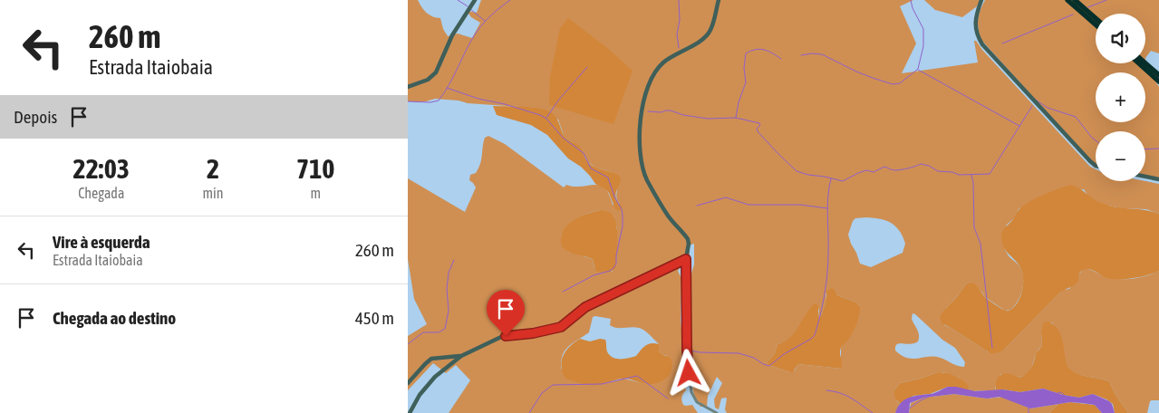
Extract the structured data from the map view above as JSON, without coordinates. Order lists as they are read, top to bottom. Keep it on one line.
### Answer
{"page":{"turn":["260 m","Estrada Itaiobaia"],"map_buttons":["+","−"],"then":"Depois","eta":["22:03","Chegada","2","min","710","m"],"list":[{"name":"Vire à esquerda","note":"Estrada Itaiobaia","value":"260 m"},{"name":"Chegada ao destino","value":"450 m"}]}}
